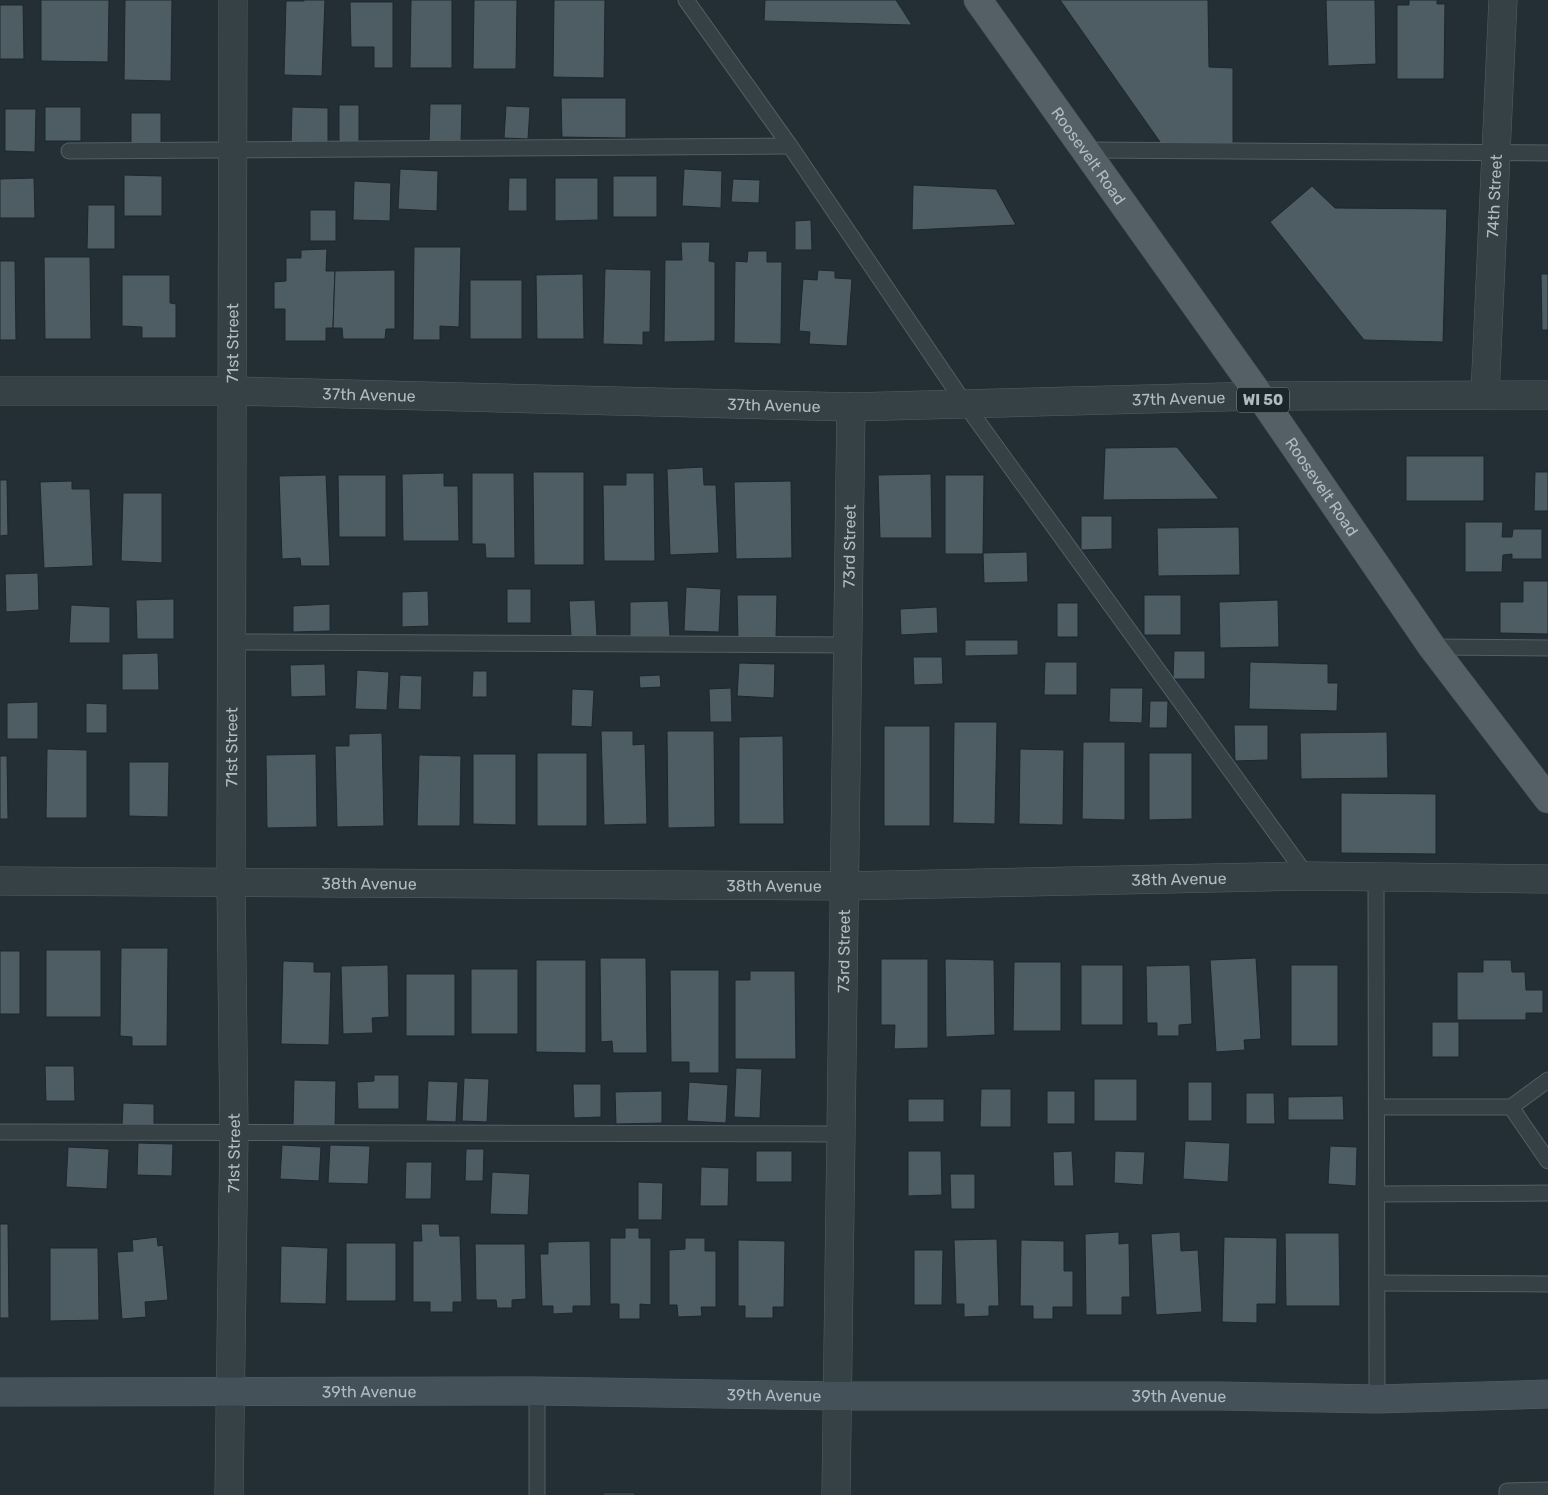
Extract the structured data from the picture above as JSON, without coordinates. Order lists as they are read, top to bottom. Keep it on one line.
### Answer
{"streets":{"main road":["Roosevelt Road","WI 50","39th Avenue"],"street":["74th Street","71st Street","37th Avenue","73rd Street","38th Avenue"]},"crossings":[["Roosevelt Road","37th Avenue"],["74th Street","37th Avenue"],["71st Street","37th Avenue"],["71st Street","38th Avenue"],["71st Street","39th Avenue"],["37th Avenue","73rd Street"],["73rd Street","38th Avenue"],["73rd Street","39th Avenue"]]}
